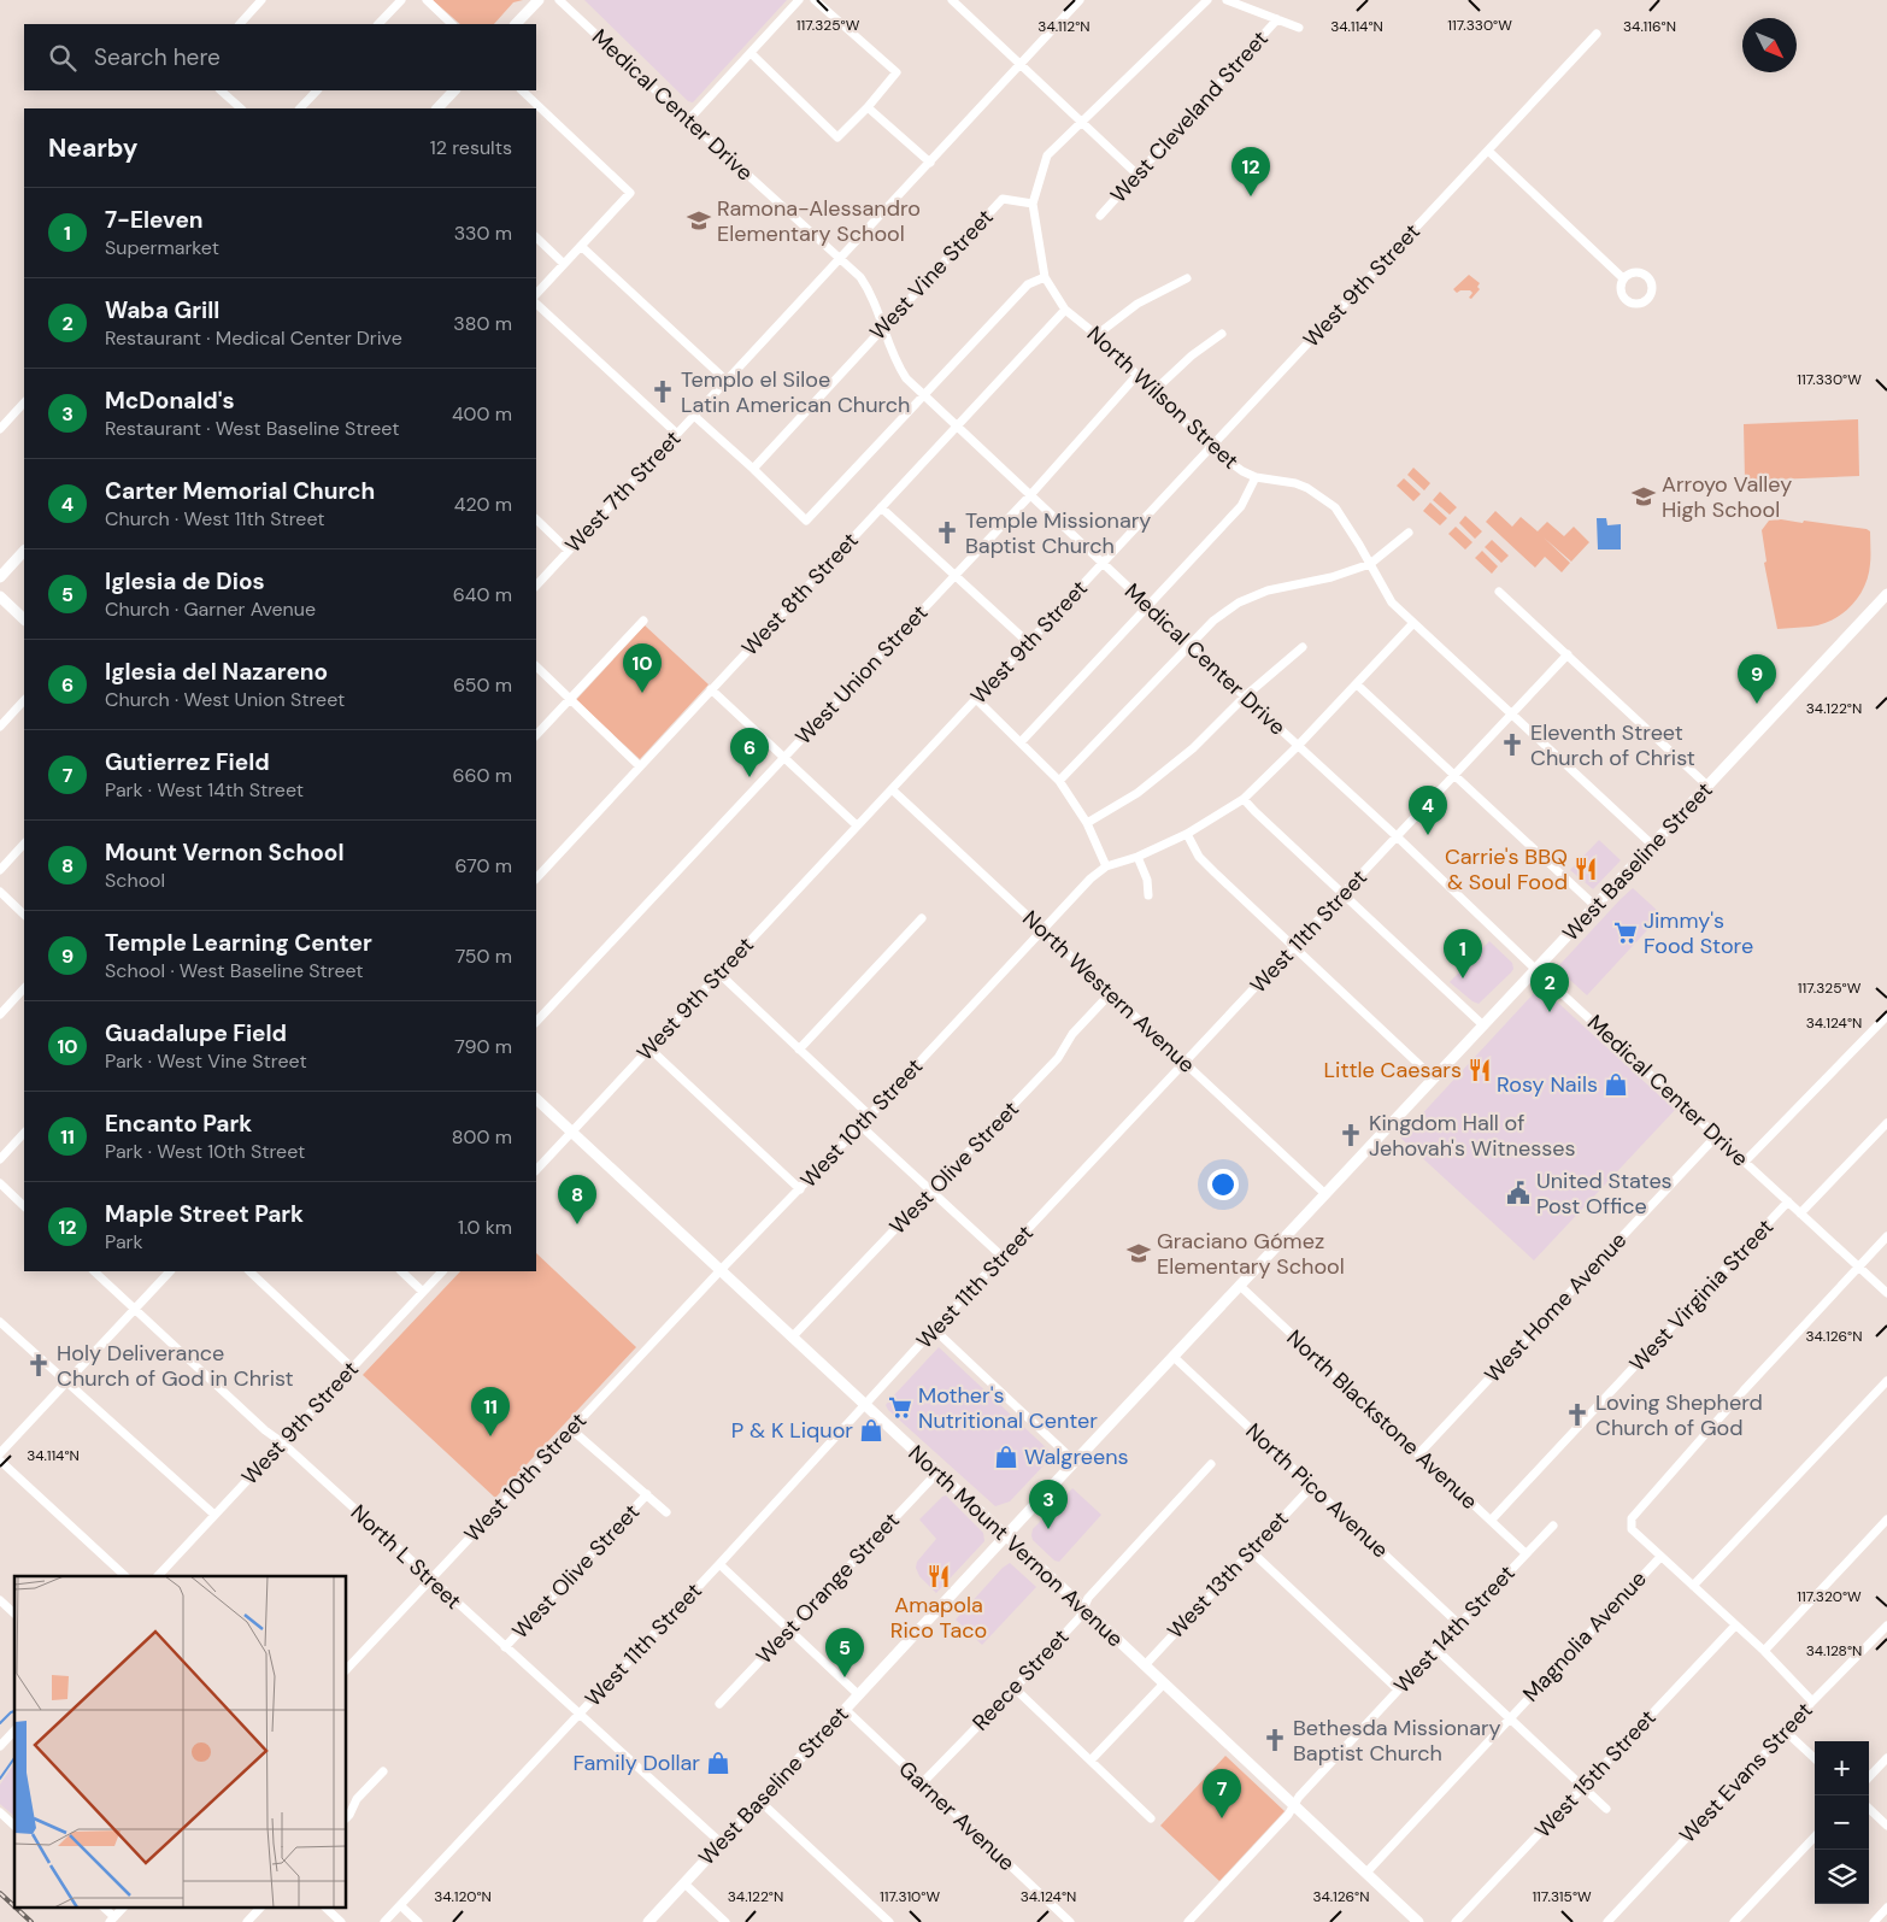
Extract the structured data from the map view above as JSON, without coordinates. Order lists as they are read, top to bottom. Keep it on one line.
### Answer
{"streets":{"main road":["West Baseline Street","North Mount Vernon Avenue"],"street":["Medical Center Drive","West Cleveland Street","West Vine Street","West 9th Street","North Wilson Street","West 7th Street","West 8th Street","West Union Street","West 11th Street","North Western Avenue","West 10th Street","West Olive Street","West Virginia Street","West Home Avenue","North Blackstone Avenue","North Pico Avenue","North L Street","West 13th Street","West Orange Street","West 14th Street","Magnolia Avenue","Reece Street","West Evans Street","West 15th Street","Garner Avenue"]},"crossings":[["Medical Center Drive","West Vine Street"],["Medical Center Drive","West 9th Street"],["Medical Center Drive","West 7th Street"],["Medical Center Drive","West 8th Street"],["Medical Center Drive","West Union Street"],["Medical Center Drive","West Baseline Street"],["Medical Center Drive","West 11th Street"],["Medical Center Drive","West 10th Street"],["Medical Center Drive","West Virginia Street"],["Medical Center Drive","West Home Avenue"],["West Vine Street","North Wilson Street"],["West 9th Street","North Wilson Street"],["West 9th Street","North Western Avenue"],["West 9th Street","North Mount Vernon Avenue"],["West 9th Street","North L Street"],["North Wilson Street","West 8th Street"],["North Wilson Street","West Union Street"],["North Wilson Street","West Baseline Street"],["North Wilson Street","West 11th Street"],["North Wilson Street","West 10th Street"],["West Baseline Street","North Western Avenue"],["West Baseline Street","North Blackstone Avenue"],["West Baseline Street","North Pico Avenue"],["West Baseline Street","North Mount Vernon Avenue"],["West Baseline Street","North L Street"],["West Baseline Street","Garner Avenue"],["West 11th Street","North Western Avenue"],["West 11th Street","North Mount Vernon Avenue"],["West 11th Street","North L Street"],["North Western Avenue","West 10th Street"],["North Western Avenue","West Olive Street"],["West 10th Street","North Mount Vernon Avenue"],["West 10th Street","North L Street"],["West Olive Street","North Mount Vernon Avenue"],["West Olive Street","North L Street"],["West Virginia Street","North Blackstone Avenue"],["West Home Avenue","North Blackstone Avenue"],["North Blackstone Avenue","West 14th Street"],["North Pico Avenue","West 13th Street"],["North Pico Avenue","West 14th Street"],["North Mount Vernon Avenue","West 13th Street"],["North Mount Vernon Avenue","West Orange Street"],["North Mount Vernon Avenue","West 14th Street"],["North Mount Vernon Avenue","Magnolia Avenue"],["North Mount Vernon Avenue","Reece Street"],["Reece Street","Garner Avenue"]],"places":{"school or university":["Ramona-Alessandro Elementary School","Arroyo Valley High School","Graciano Gómez Elementary School"],"church":["Templo el Siloe Latin American Church","Temple Missionary Baptist Church","Eleventh Street Church of Christ","Kingdom Hall of Jehovah's Witnesses","Holy Deliverance Church of God in Christ","Loving Shepherd Church of God","Bethesda Missionary Baptist Church"],"restaurant":["Carrie's BBQ & Soul Food","Little Caesars","Amapola Rico Taco"],"supermarket":["Jimmy's Food Store","Mother's Nutritional Center"],"shop":["Rosy Nails","P & K Liquor","Walgreens","Family Dollar"],"public building":["United States Post Office"]},"north":"bottom right","page":{"search":"Search here","heading":["Nearby","12 results"],"pins":["12","10","9","6","4","1","2","8","11","3","5","7"],"list":[{"mark":"1","name":"7-Eleven","note":"Supermarket","value":"330 m"},{"mark":"2","name":"Waba Grill","note":"Restaurant · Medical Center Drive","value":"380 m"},{"mark":"3","name":"McDonald's","note":"Restaurant · West Baseline Street","value":"400 m"},{"mark":"4","name":"Carter Memorial Church","note":"Church · West 11th Street","value":"420 m"},{"mark":"5","name":"Iglesia de Dios","note":"Church · Garner Avenue","value":"640 m"},{"mark":"6","name":"Iglesia del Nazareno","note":"Church · West Union Street","value":"650 m"},{"mark":"7","name":"Gutierrez Field","note":"Park · West 14th Street","value":"660 m"},{"mark":"8","name":"Mount Vernon School","note":"School","value":"670 m"},{"mark":"9","name":"Temple Learning Center","note":"School · West Baseline Street","value":"750 m"},{"mark":"10","name":"Guadalupe Field","note":"Park · West Vine Street","value":"790 m"},{"mark":"11","name":"Encanto Park","note":"Park · West 10th Street","value":"800 m"},{"mark":"12","name":"Maple Street Park","note":"Park","value":"1.0 km"}],"map_buttons":["+","−"]},"coordinates":["117.325°W","117.330°W","34.112°N","34.114°N","34.116°N","34.122°N","34.124°N","34.126°N","117.320°W","34.128°N","34.120°N","117.310°W","117.315°W"]}
